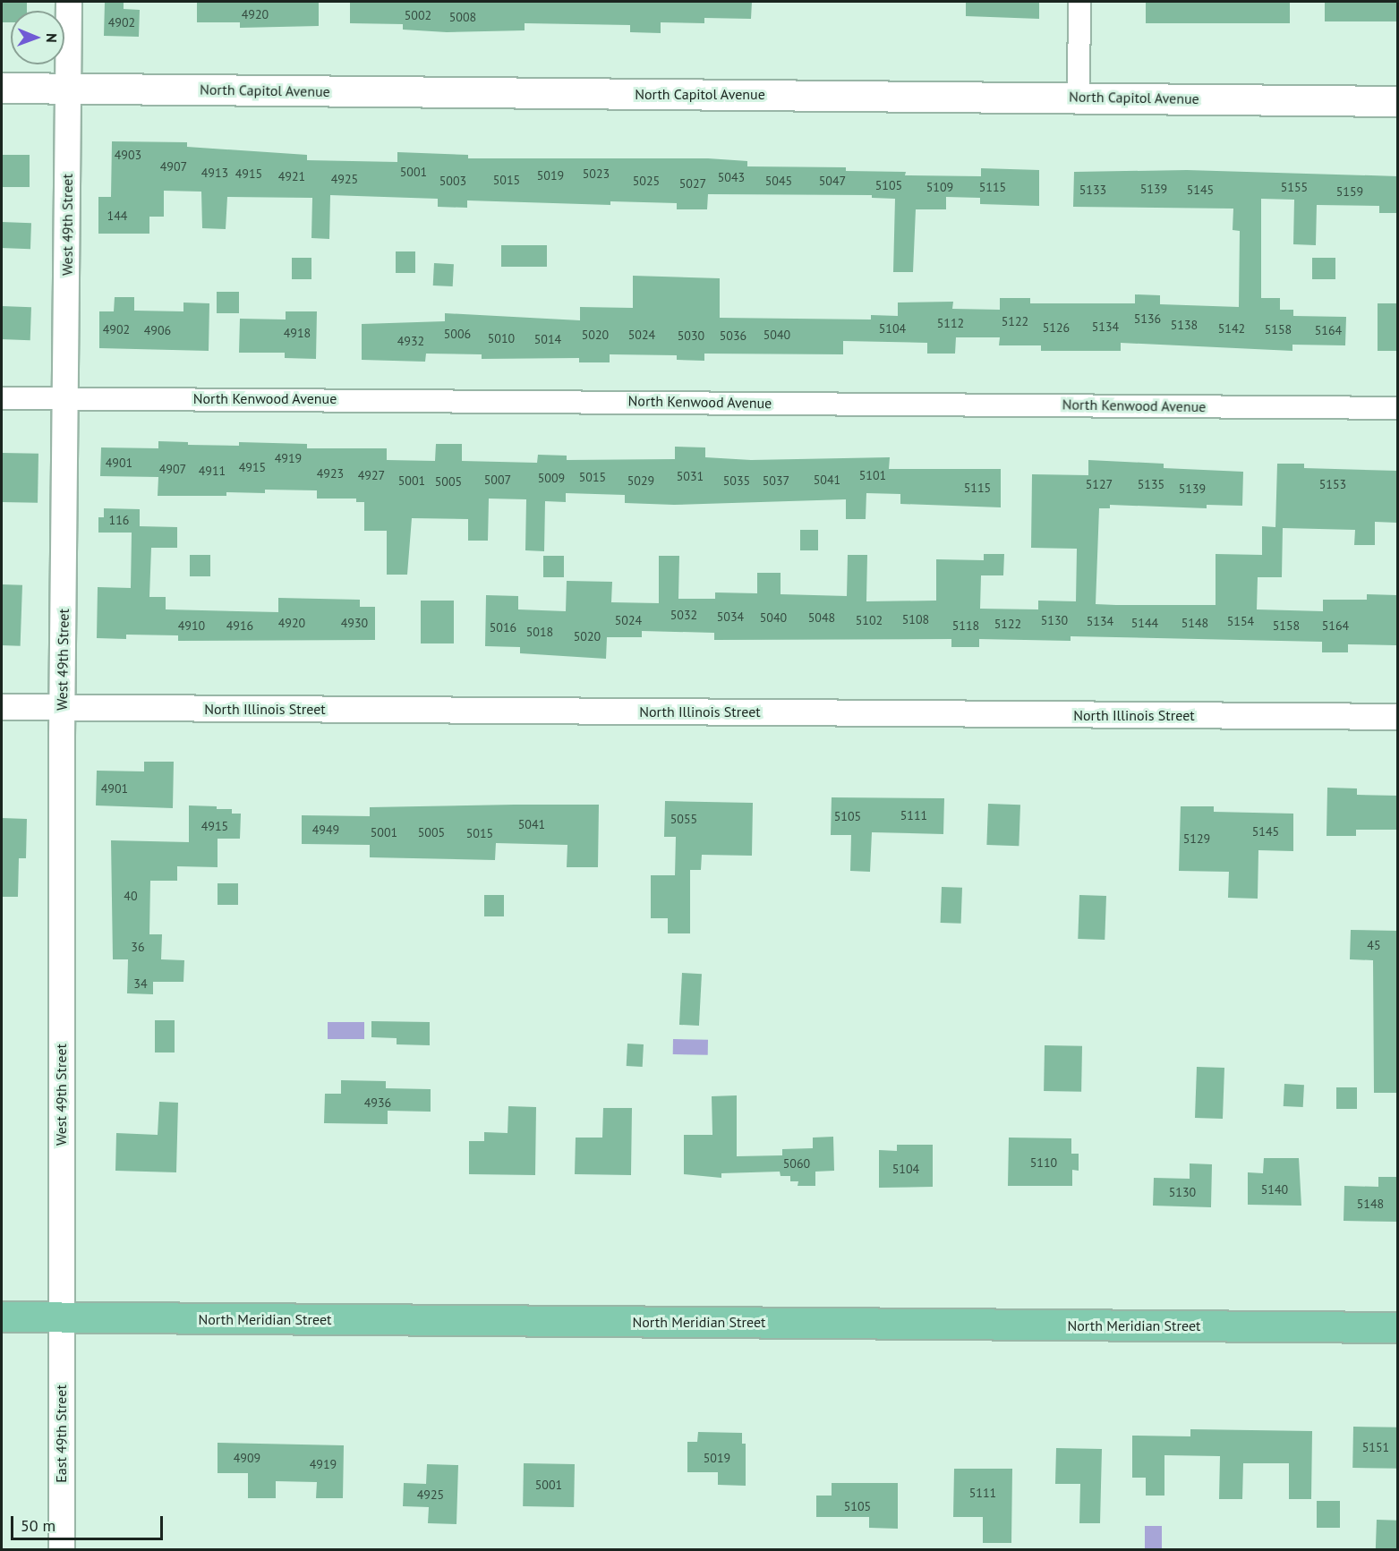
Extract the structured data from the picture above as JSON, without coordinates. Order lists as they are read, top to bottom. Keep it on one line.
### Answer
{"streets":{"main road":["North Capitol Avenue","North Meridian Street"],"street":["West 49th Street","North Kenwood Avenue","North Illinois Street","East 49th Street"]},"crossings":[["North Capitol Avenue","West 49th Street"],["West 49th Street","North Kenwood Avenue"],["West 49th Street","North Illinois Street"],["West 49th Street","North Meridian Street"],["West 49th Street","East 49th Street"],["North Meridian Street","East 49th Street"]],"house_numbers":["4920","5002","5008","4902","4903","4907","5001","4913","4915","5023","5019","4921","5043","4925","5015","5003","5025","5045","5047","5027","5105","5109","5115","5155","5139","5133","5145","5159","144","5136","5122","5112","5138","5134","5126","5104","5142","4902","5158","4906","5164","4918","5006","5020","5024","5040","5030","5036","5010","5014","4932","4919","4901","4915","4907","4911","4923","4927","5101","5031","5015","5009","5007","5041","5001","5029","5035","5037","5005","5127","5135","5153","5115","5139","116","5032","5034","5040","5048","5108","5024","5102","5130","5134","5154","4920","4930","5144","5148","5122","4910","4916","5118","5158","5164","5016","5018","5020","4901","5111","5105","5055","5041","4915","4949","5145","5001","5005","5015","5129","40","45","36","34","4936","5110","5060","5104","5140","5130","5148","5151","4909","5019","4919","5001","5111","4925","5105"],"scale_bar":"50 m","north":"right"}
